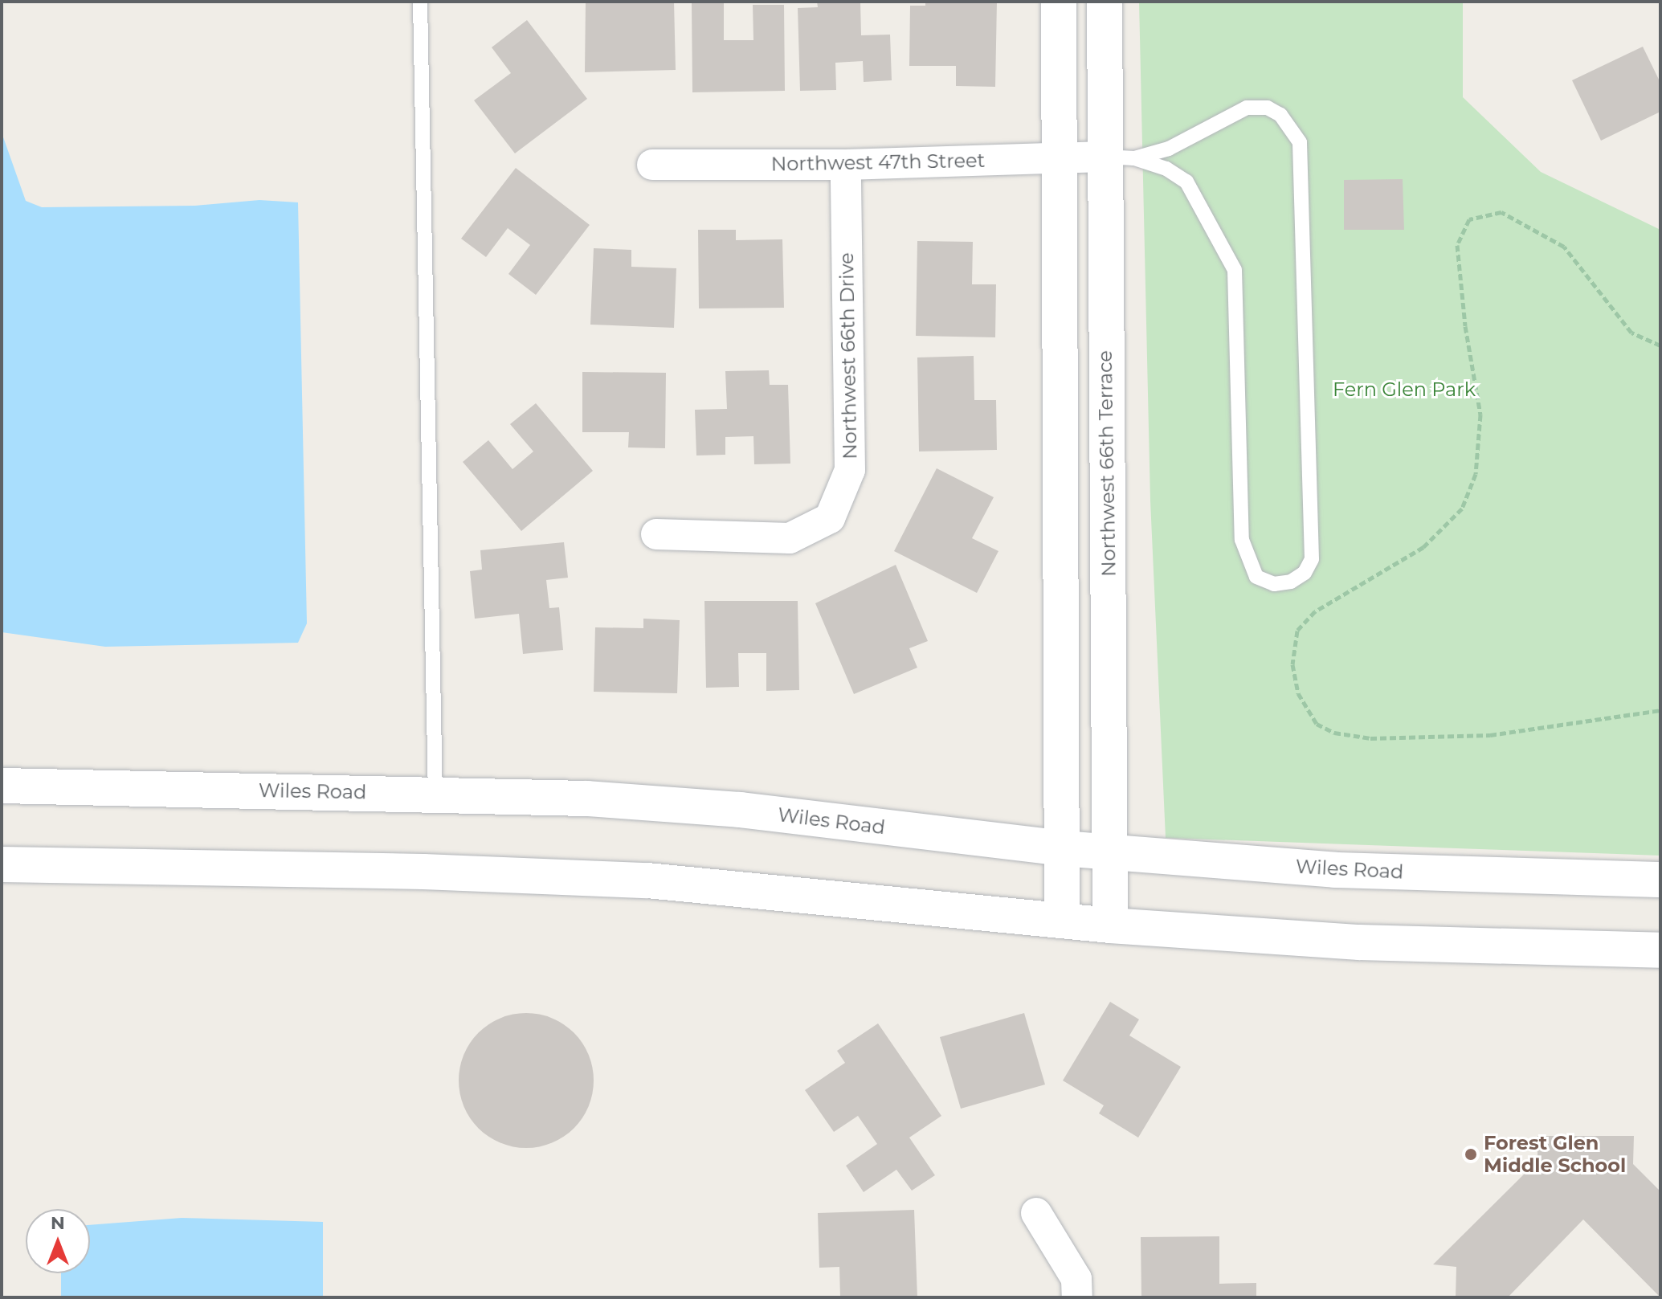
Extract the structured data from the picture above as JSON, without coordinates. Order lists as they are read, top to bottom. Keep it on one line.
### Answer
{"streets":{"main road":["Northwest 66th Terrace","Wiles Road"],"street":["Northwest 47th Street","Northwest 66th Drive"]},"crossings":[["Northwest 47th Street","Northwest 66th Drive"],["Northwest 47th Street","Northwest 66th Terrace"],["Northwest 66th Terrace","Wiles Road"]],"parks":["Fern Glen Park"],"places":["Forest Glen Middle School"],"north":"top"}
